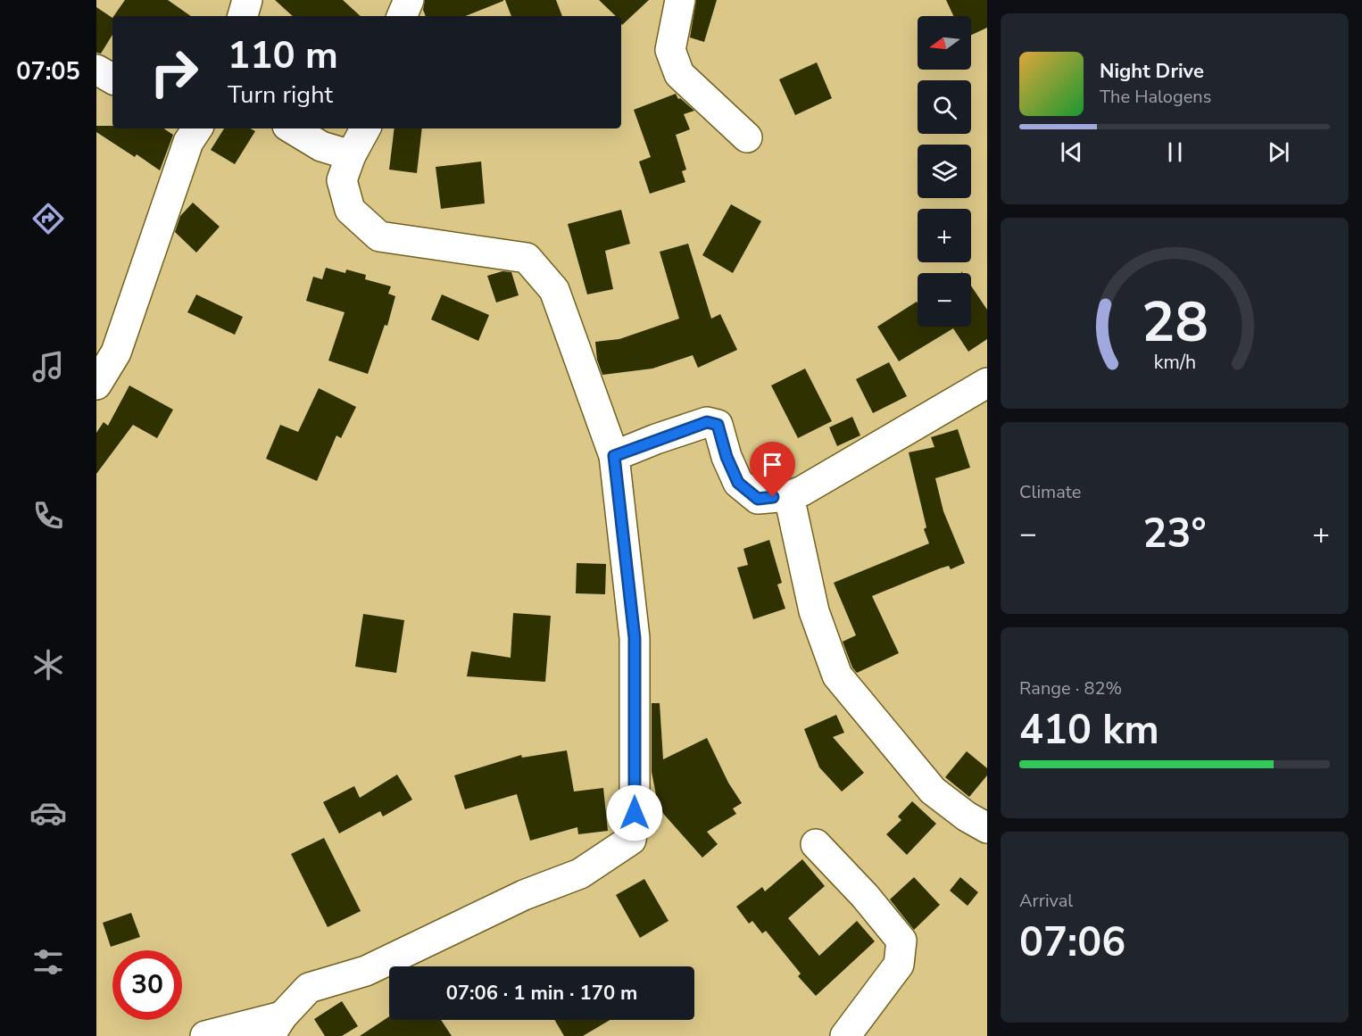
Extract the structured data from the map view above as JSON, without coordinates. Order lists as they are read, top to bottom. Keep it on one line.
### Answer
{"north":"left","page":{"tabs":"07:05","map_buttons":["+","−"],"turn":["110 m","Turn right"],"song":["Night Drive","The Halogens"],"tile":["Climate",["Range · 82%","410 km"],["Arrival","07:06"]],"heat":["−","23°","+"],"limit":"30","trip":"07:06 · 1 min · 170 m","gauge":["28","km/h"]}}
